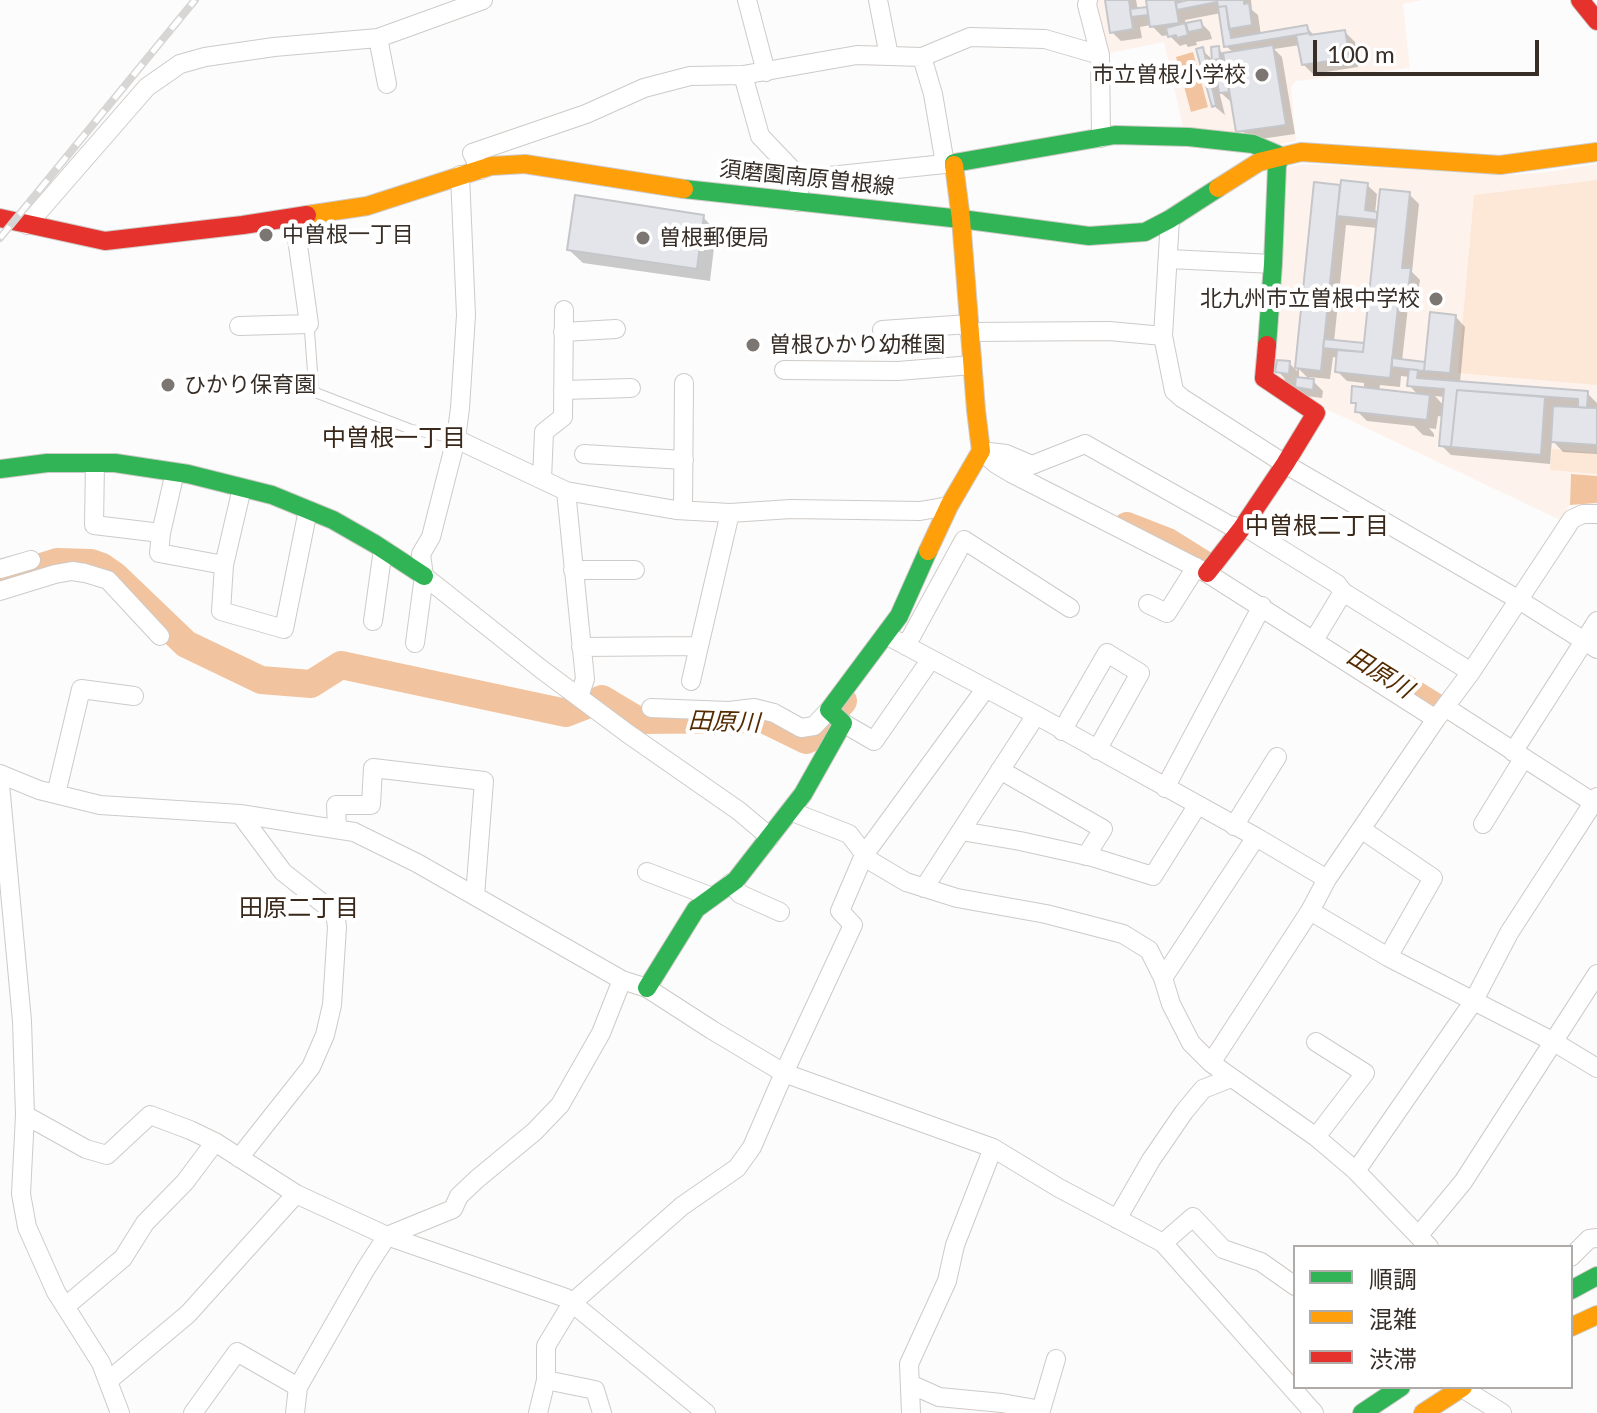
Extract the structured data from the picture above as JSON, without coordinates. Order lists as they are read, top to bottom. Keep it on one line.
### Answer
{"streets":{"main road":["須磨園南原曽根線"]},"districts":["中曽根一丁目","中曽根二丁目","田原二丁目"],"water":["田原川"],"places":["市立曽根小学校","中曽根一丁目","曽根郵便局","北九州市立曽根中学校","曽根ひかり幼稚園","ひかり保育園"],"legend":["順調","混雑","渋滞"],"scale_bar":"100 m"}
